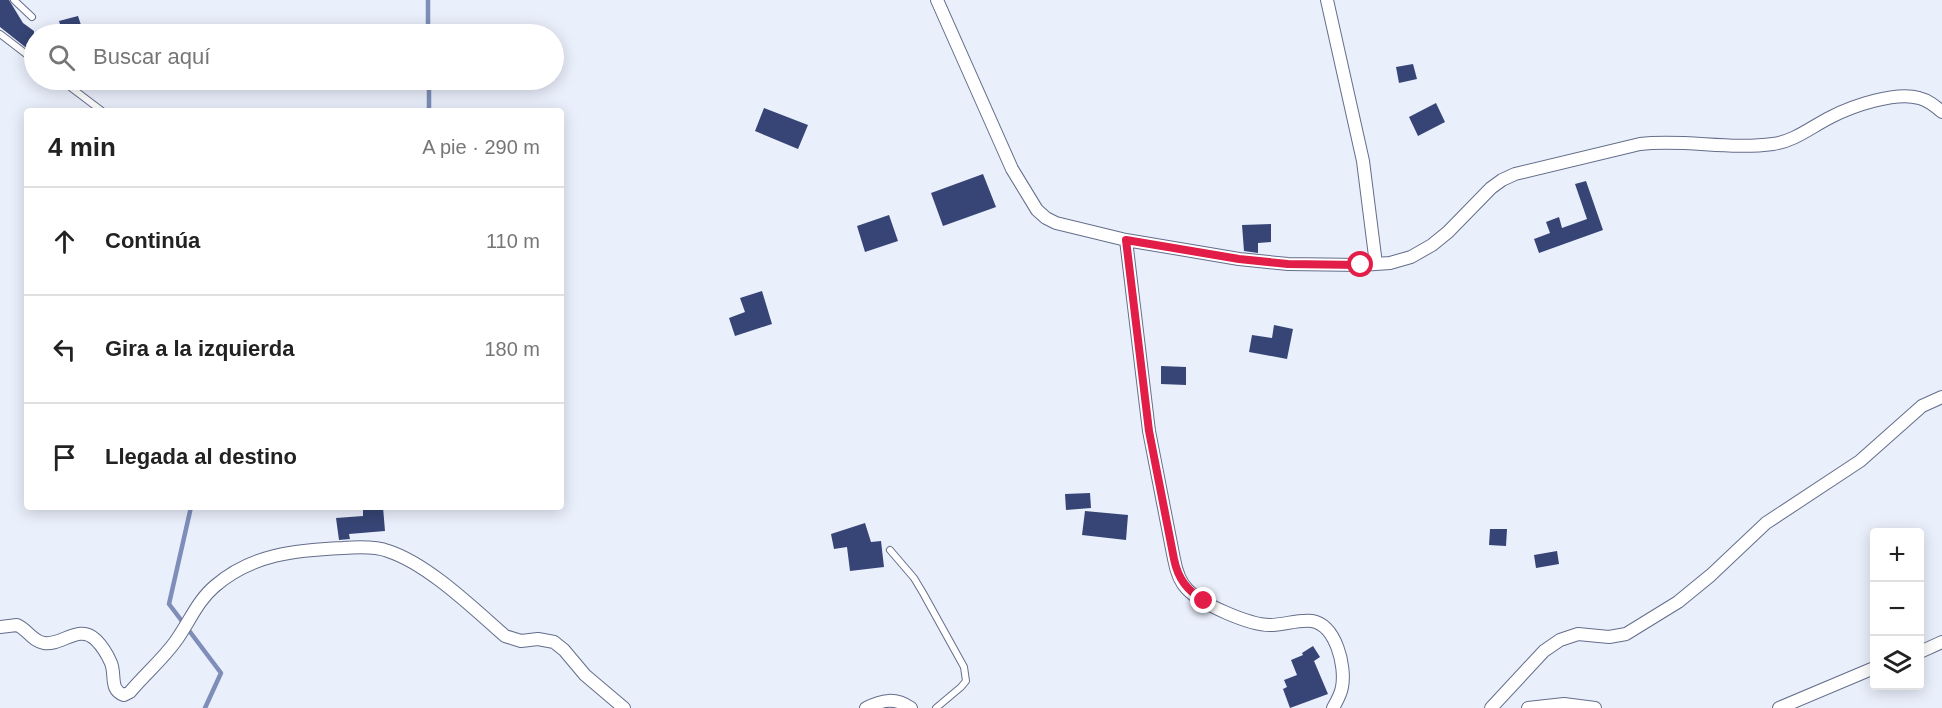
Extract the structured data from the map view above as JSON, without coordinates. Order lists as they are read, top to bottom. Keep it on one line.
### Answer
{"page":{"search":"Buscar aquí","heading":["4 min","A pie · 290 m"],"list":[["Continúa","110 m"],["Gira a la izquierda","180 m"],"Llegada al destino"],"map_buttons":["+","−"]}}
